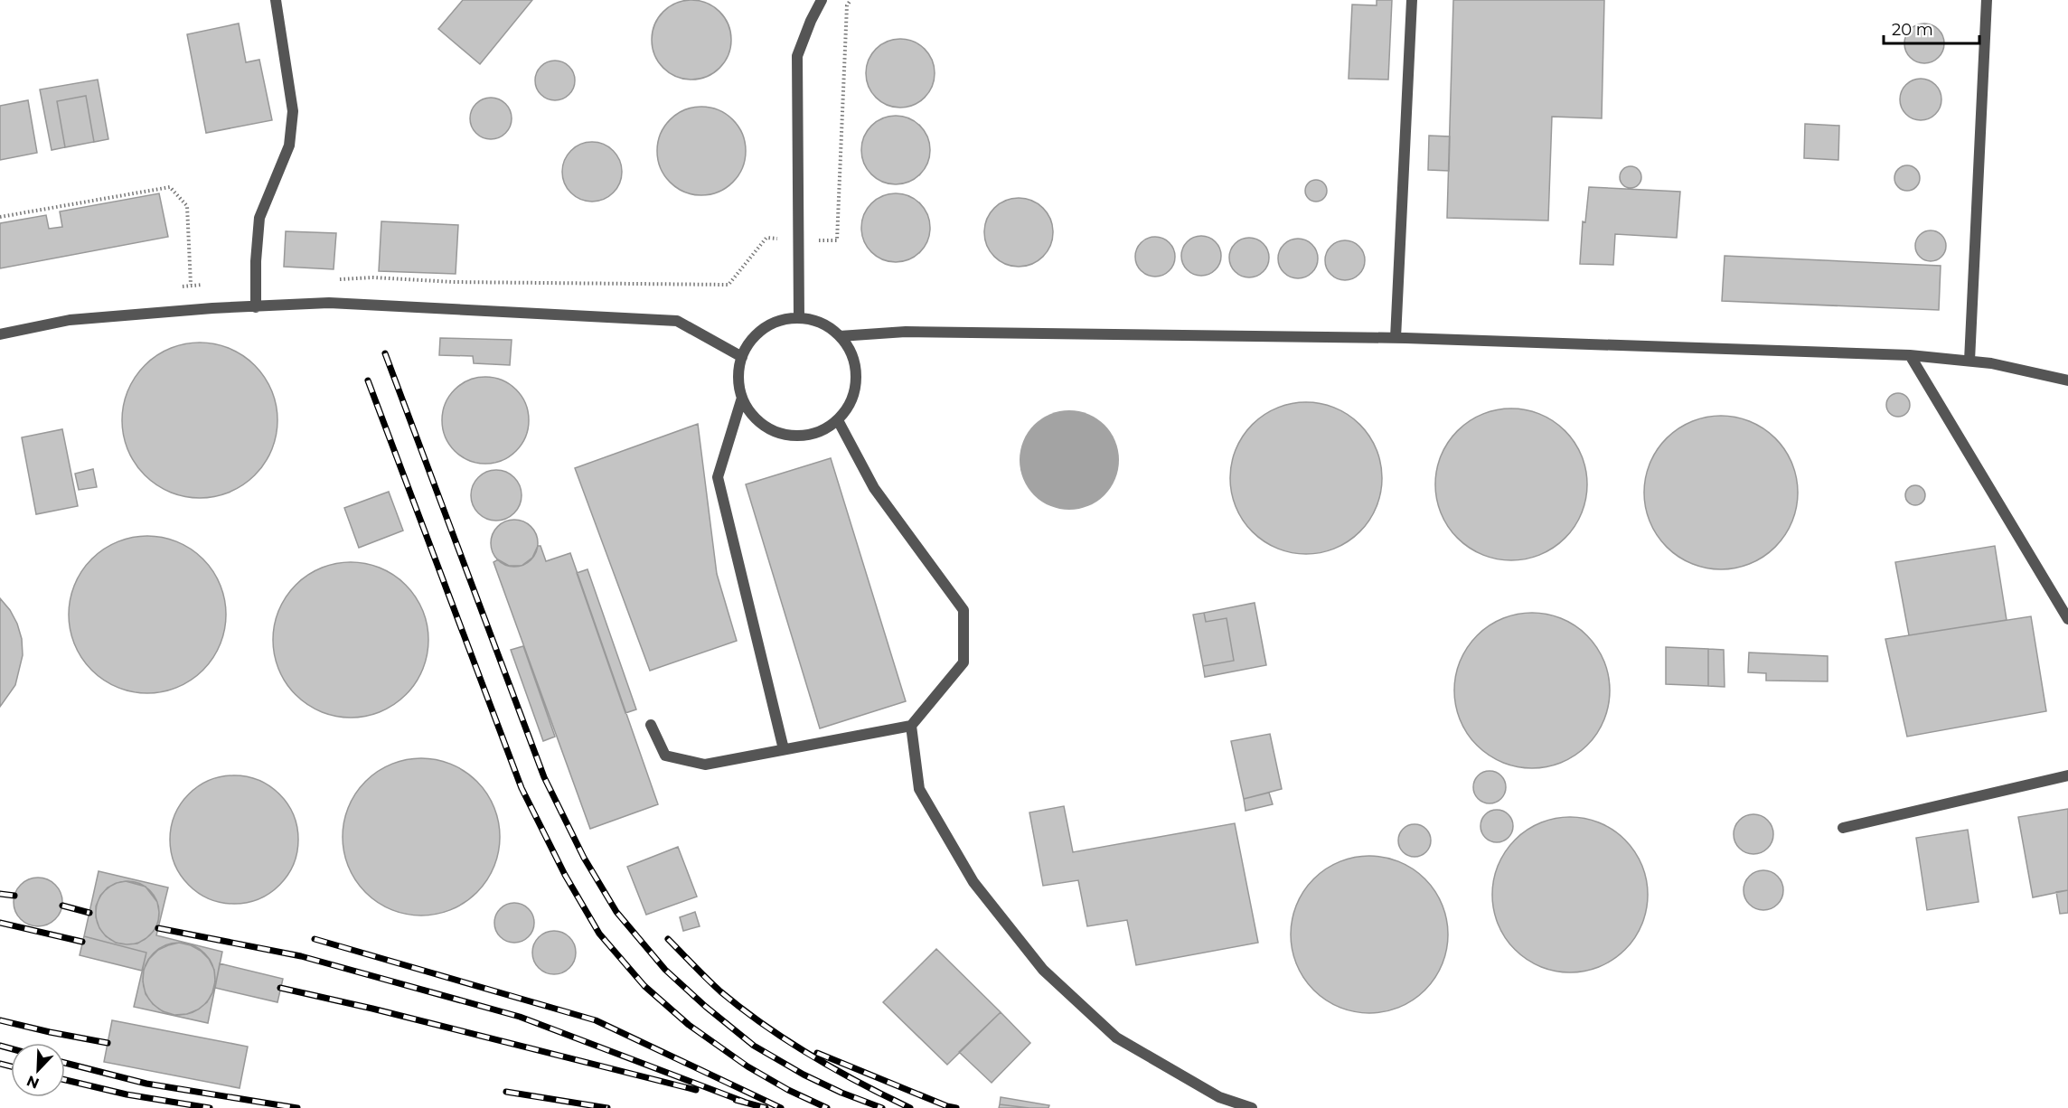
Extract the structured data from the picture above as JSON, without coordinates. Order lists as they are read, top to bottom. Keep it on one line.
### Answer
{"scale_bar":"20 m","north":"bottom left"}
